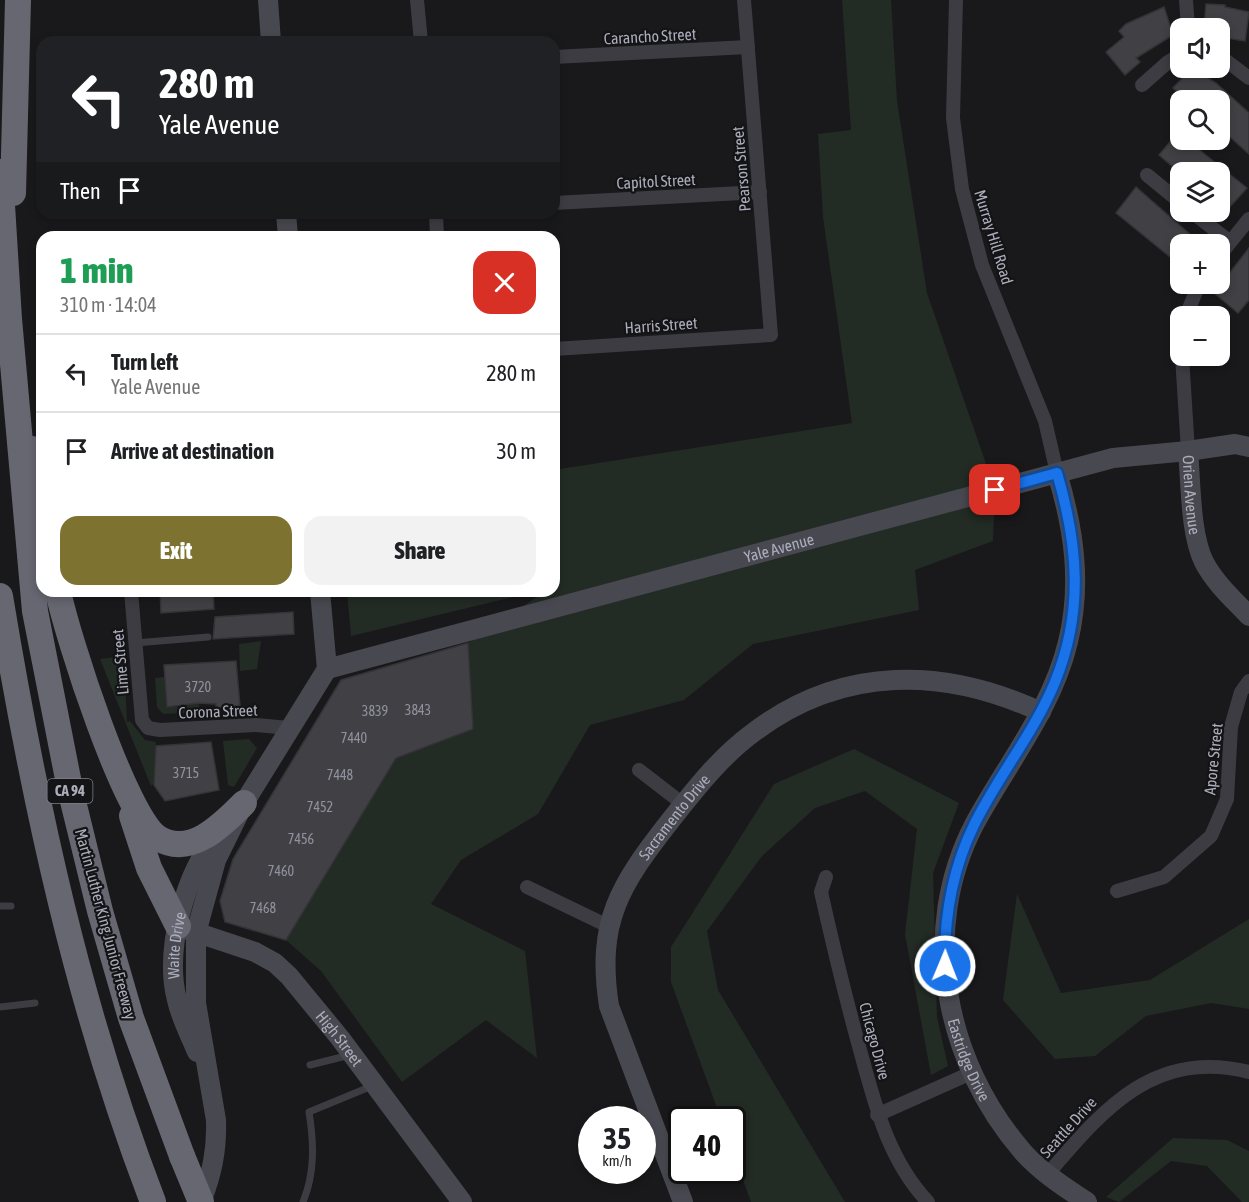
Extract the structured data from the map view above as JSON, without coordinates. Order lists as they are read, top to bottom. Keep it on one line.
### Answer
{"streets":{"highway":["CA 94","Martin Luther King Junior Freeway"],"street":["Carancho Street","Pearson Street","Capitol Street","Murray Hill Road","Harris Street","Orien Avenue","Yale Avenue","Lime Street","Corona Street","Apore Street","Sacramento Drive","Waite Drive","High Street","Chicago Drive","Eastridge Drive","Seattle Drive"]},"crossings":[["Carancho Street","Pearson Street"],["Pearson Street","Capitol Street"],["Pearson Street","Harris Street"],["Murray Hill Road","Yale Avenue"],["Murray Hill Road","Eastridge Drive"],["Orien Avenue","Yale Avenue"],["Yale Avenue","Waite Drive"],["Yale Avenue","Eastridge Drive"],["Lime Street","Corona Street"],["Corona Street","Waite Drive"],["Sacramento Drive","Eastridge Drive"],["Martin Luther King Junior Freeway","Waite Drive"],["Waite Drive","High Street"],["Eastridge Drive","Seattle Drive"]],"house_numbers":["3720","3843","3839","7440","3715","7448","7452","7456","7460","7468"],"page":{"map_buttons":["+","−"],"turn":["280 m","Yale Avenue"],"then":"Then","heading":["1 min","310 m · 14:04"],"list":[{"name":"Turn left","note":"Yale Avenue","value":"280 m"},{"name":"Arrive at destination","value":"30 m"}],"buttons":["Exit","Share"],"speed":"35 km/h","limit":"40"}}
